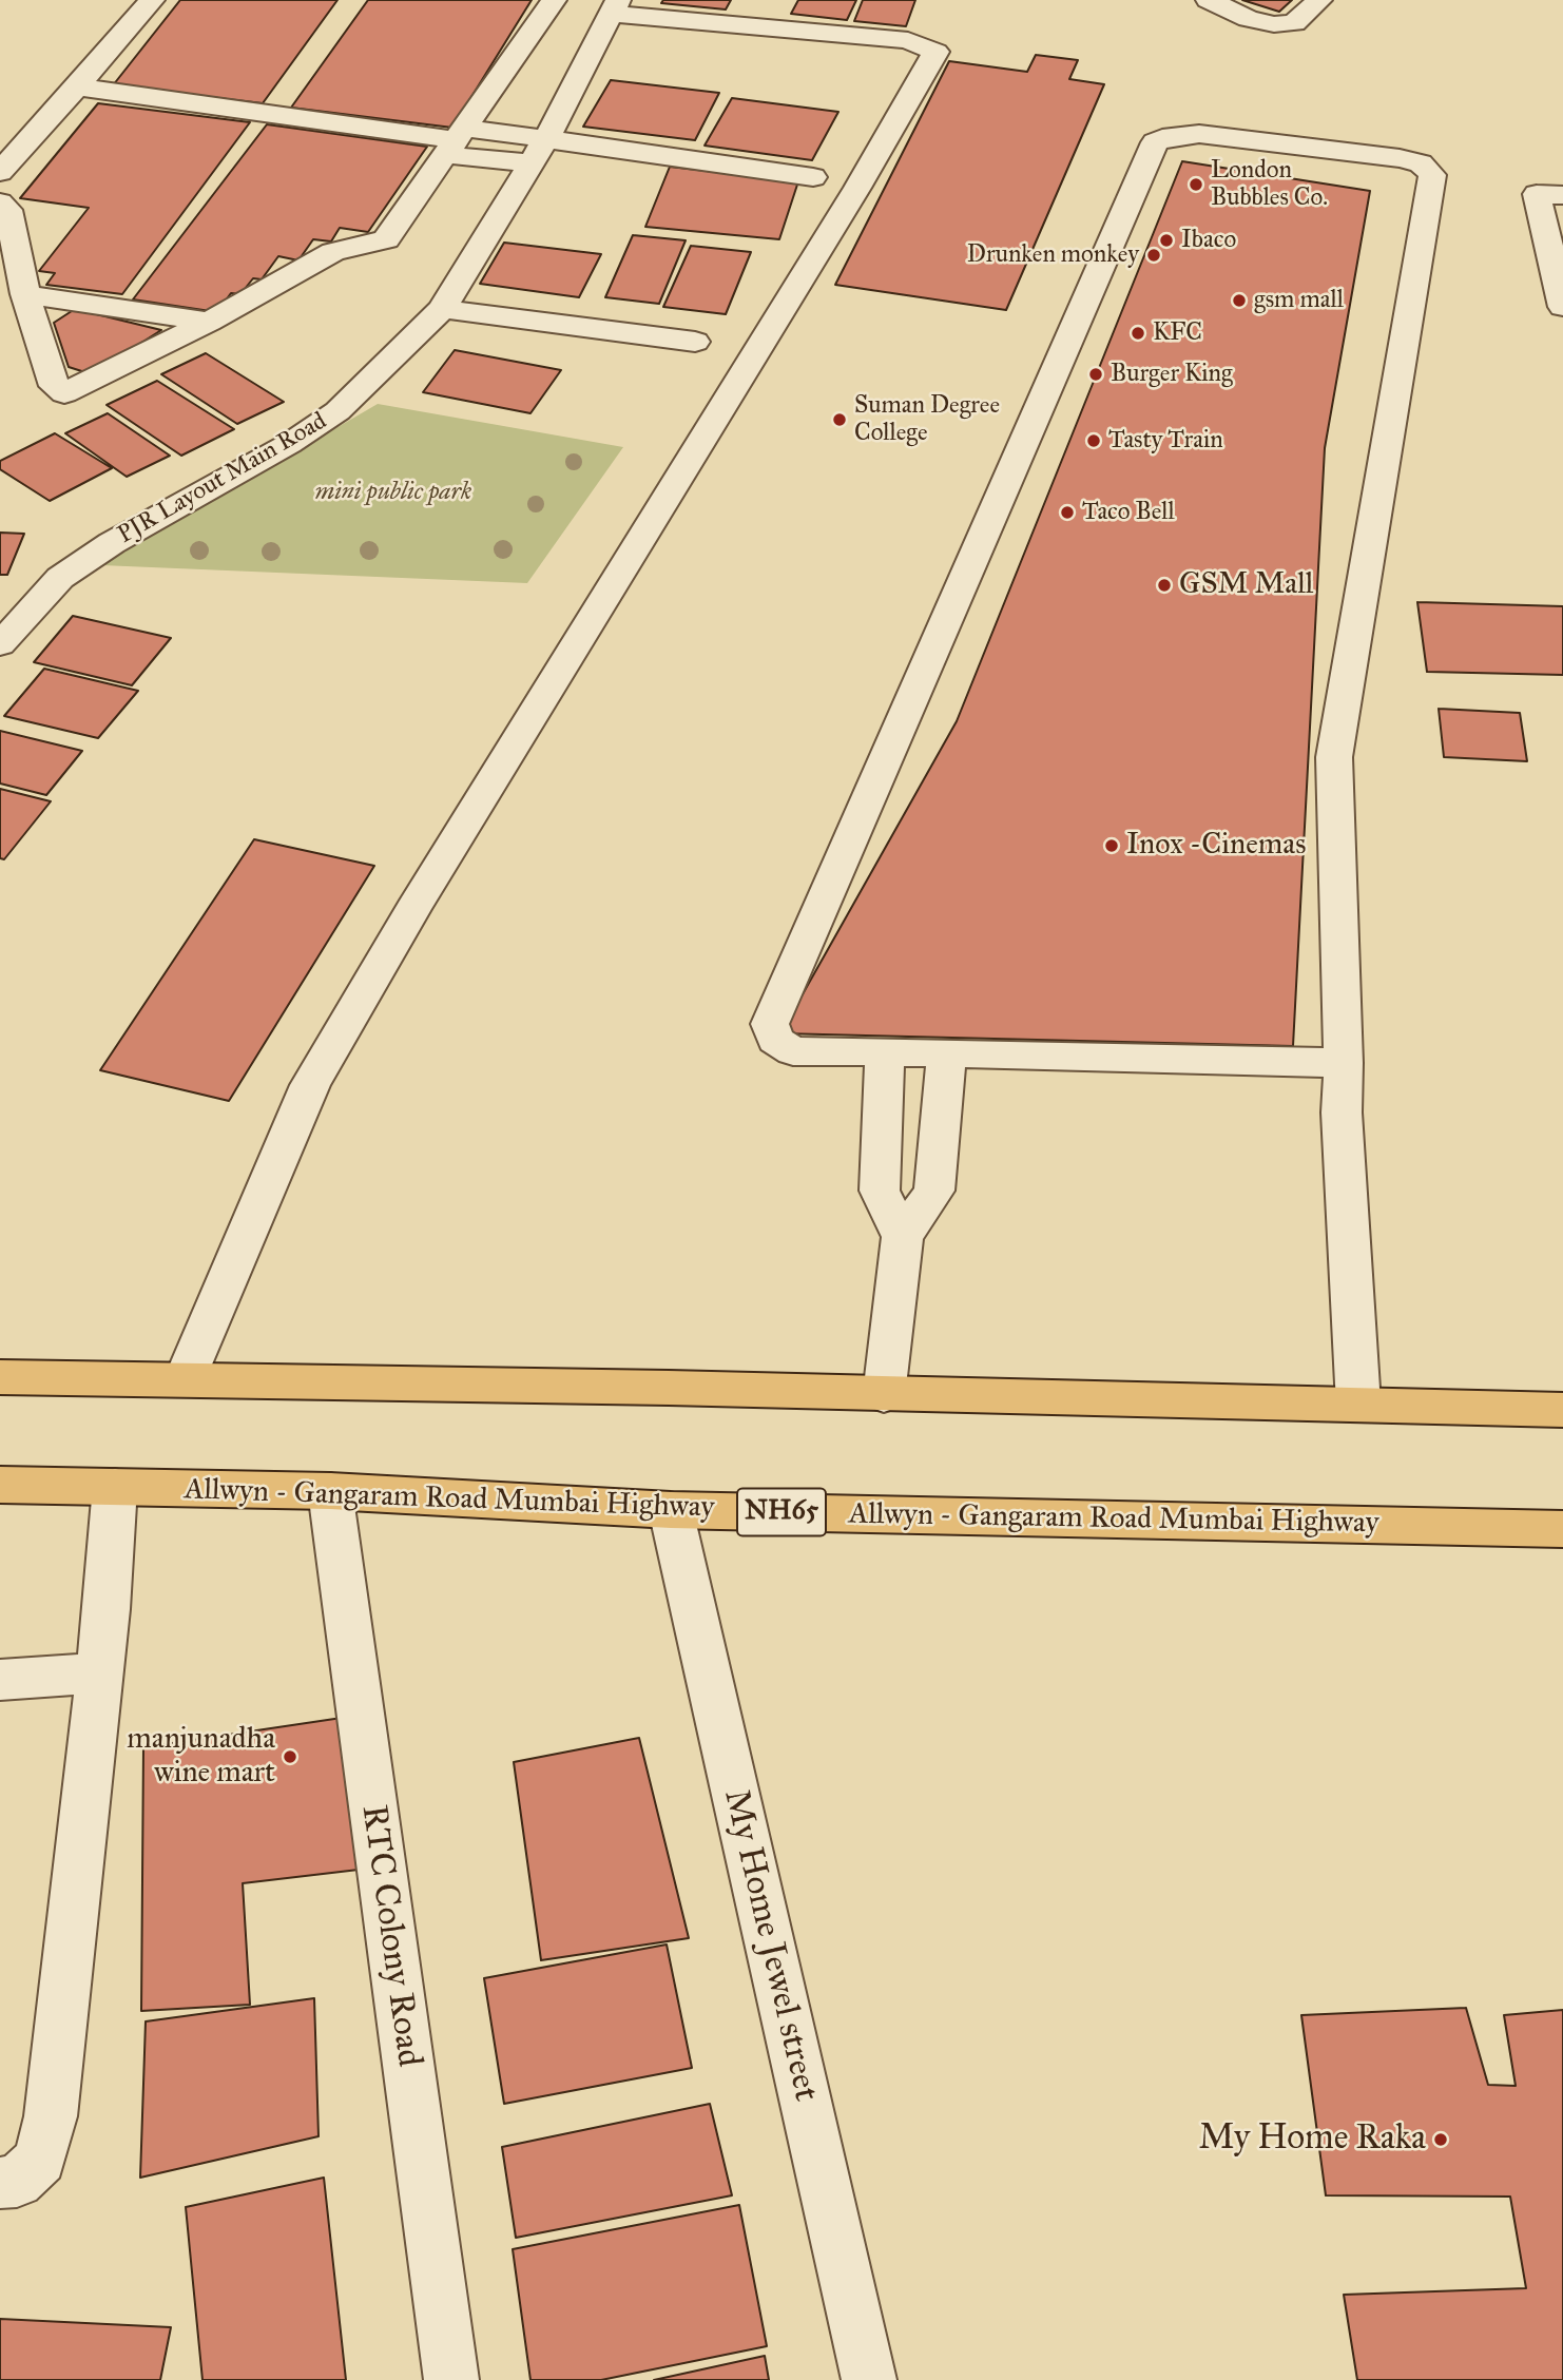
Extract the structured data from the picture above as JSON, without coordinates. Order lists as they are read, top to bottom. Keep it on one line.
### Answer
{"streets":{"highway":["Allwyn - Gangaram Road Mumbai Highway","NH65"],"street":["PJR Layout Main Road","RTC Colony Road","My Home Jewel street"]},"crossings":[["Allwyn - Gangaram Road Mumbai Highway","RTC Colony Road"],["Allwyn - Gangaram Road Mumbai Highway","My Home Jewel street"]],"parks":["mini public park"],"places":["London Bubbles Co.","Ibaco","Drunken monkey","gsm mall","KFC","Burger King","Suman Degree College","Tasty Train","Taco Bell","GSM Mall","Inox -Cinemas","manjunadha wine mart","My Home Raka"]}
